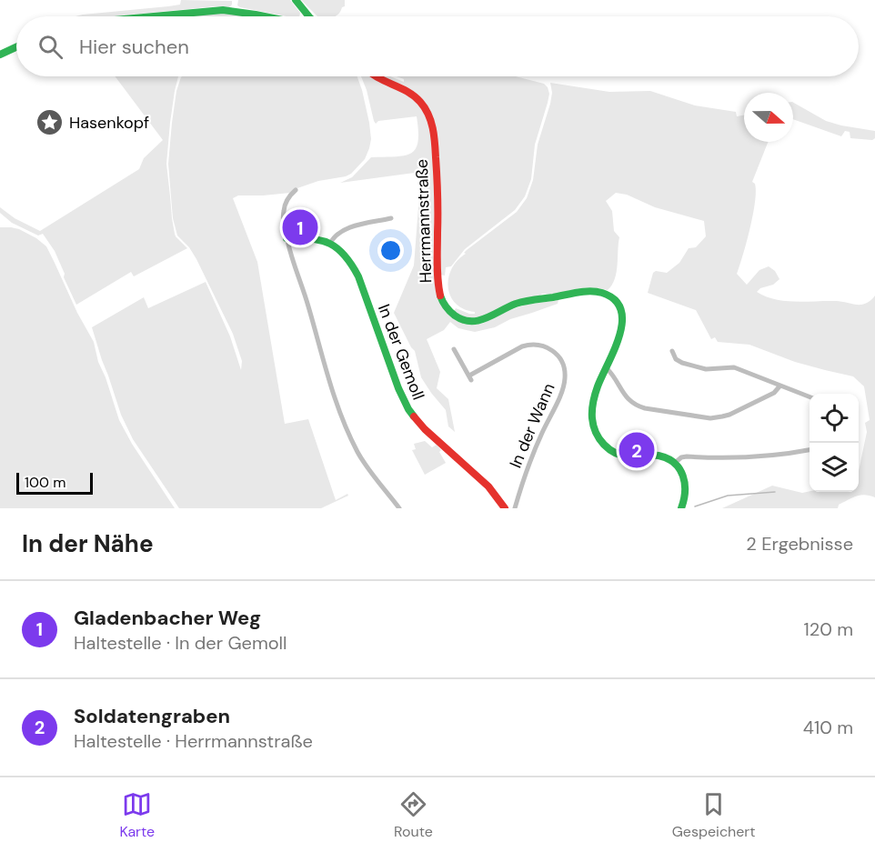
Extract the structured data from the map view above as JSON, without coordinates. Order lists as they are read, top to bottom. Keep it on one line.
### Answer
{"streets":{"street":["Herrmannstraße","In der Gemoll","In der Wann"]},"places":{"place":["Hasenkopf"]},"scale_bar":"100 m","north":"right","page":{"search":"Hier suchen","pins":["1","2"],"scale":"100 m","heading":["In der Nähe","2 Ergebnisse"],"list":[{"mark":"1","name":"Gladenbacher Weg","note":"Haltestelle · In der Gemoll","value":"120 m"},{"mark":"2","name":"Soldatengraben","note":"Haltestelle · Herrmannstraße","value":"410 m"}],"nav":["Karte","Route","Gespeichert"]}}
